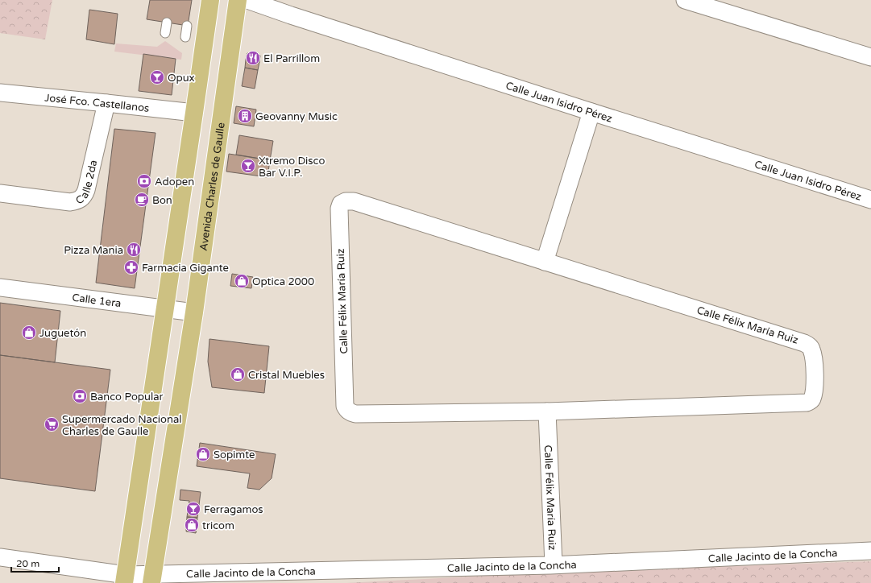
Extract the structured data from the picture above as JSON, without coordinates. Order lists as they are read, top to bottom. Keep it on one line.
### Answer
{"streets":{"main road":["Avenida Charles de Gaulle"],"street":["Calle Juan Isidro Pérez","José Fco. Castellanos","Calle 2da","Calle 1era","Calle Félix María Ruiz","Calle Jacinto de la Concha"]},"crossings":[["José Fco. Castellanos","Calle 2da"],["Avenida Charles de Gaulle","Calle 1era"],["Avenida Charles de Gaulle","Calle Jacinto de la Concha"],["Calle Félix María Ruiz","Calle Jacinto de la Concha"]],"places":{"restaurant":["El Parrillom","Pizza Mania"],"bar":["Opux","Xtremo Disco Bar V.I.P.","Ferragamos"],"building":["Geovanny Music"],"bank":["Adopen","Banco Popular"],"cafe":["Bon"],"pharmacy":["Farmacia Gigante"],"shop":["Optica 2000","Juguetón","Cristal Muebles","Sopimte","tricom"],"supermarket":["Supermercado Nacional Charles de Gaulle"]},"scale_bar":"20 m"}
